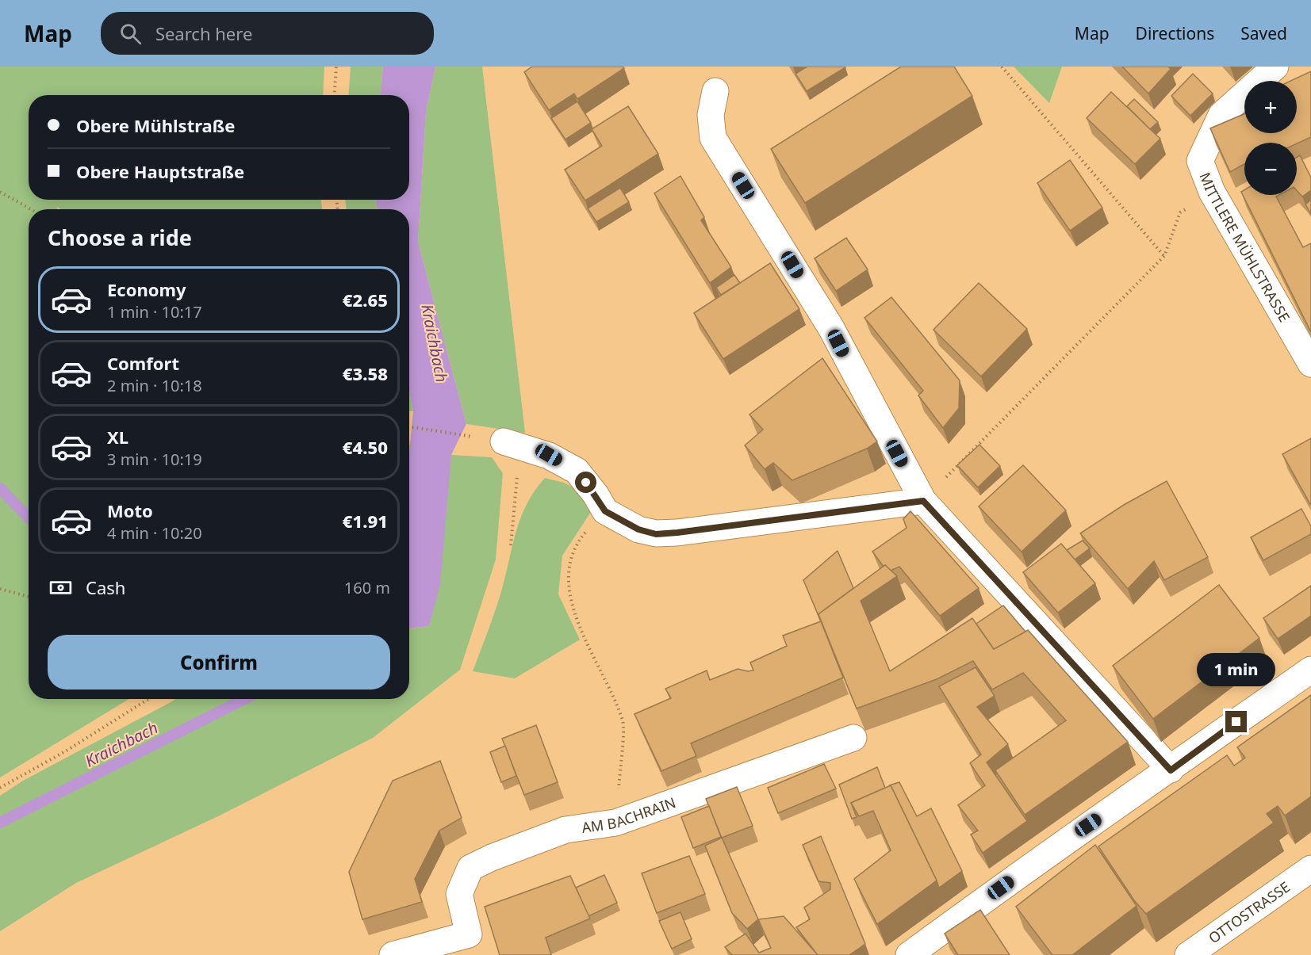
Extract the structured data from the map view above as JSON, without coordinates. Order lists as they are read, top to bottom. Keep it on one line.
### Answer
{"streets":{"street":["MITTLERE MÜHLSTRASSE","AM BACHRAIN","OTTOSTRASSE"]},"water":["Kraichbach"],"page":{"header":"Map","search":"Search here","nav":["Map","Directions","Saved"],"map_buttons":["+","−"],"banner":["Obere Mühlstraße","Obere Hauptstraße"],"heading":"Choose a ride","list":[{"name":"Economy","note":"1 min · 10:17","value":"€2.65"},{"name":"Comfort","note":"2 min · 10:18","value":"€3.58"},{"name":"XL","note":"3 min · 10:19","value":"€4.50"},{"name":"Moto","note":"4 min · 10:20","value":"€1.91"}],"pay":["Cash","160 m"],"buttons":"Confirm","bubble":"1 min"}}
